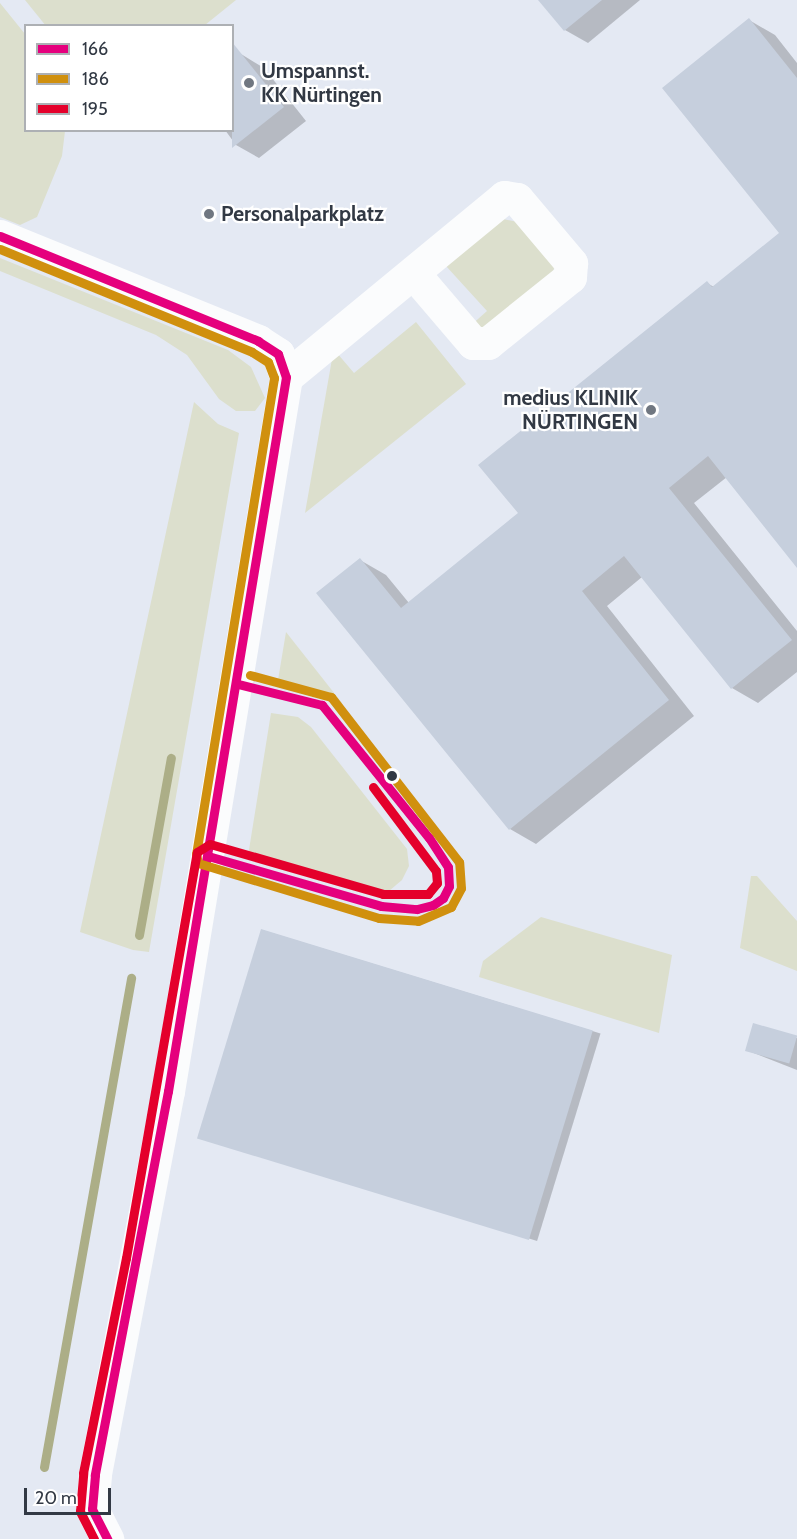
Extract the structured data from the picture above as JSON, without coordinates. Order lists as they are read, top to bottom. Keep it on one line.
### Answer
{"places":["Umspannst. KK Nürtingen","Personalparkplatz","medius KLINIK NÜRTINGEN"],"lines":["transit line 166","transit line 186","transit line 195"],"legend":["166","186","195"],"scale_bar":"20 m"}
